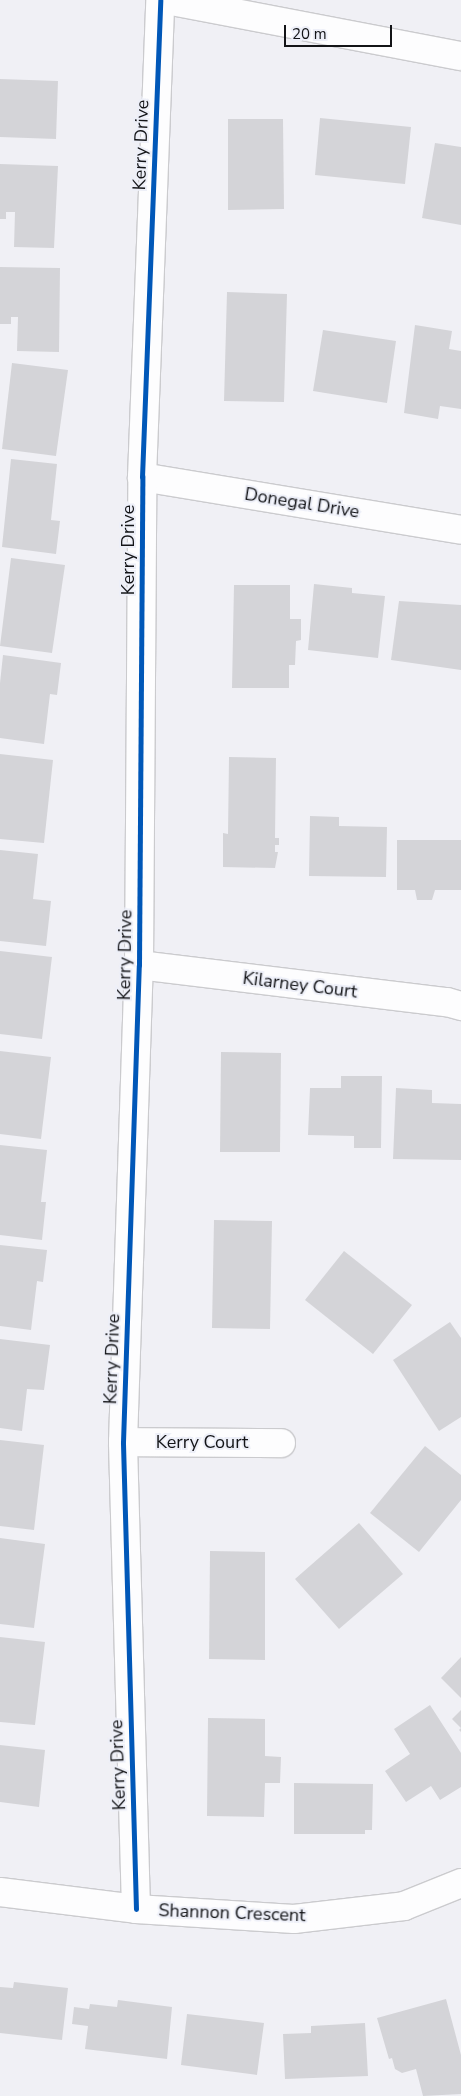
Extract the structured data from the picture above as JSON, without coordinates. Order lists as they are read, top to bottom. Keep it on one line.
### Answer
{"streets":{"street":["Kerry Drive","Donegal Drive","Kilarney Court","Kerry Court","Shannon Crescent"]},"crossings":[["Kerry Drive","Donegal Drive"],["Kerry Drive","Kilarney Court"],["Kerry Drive","Kerry Court"],["Kerry Drive","Shannon Crescent"]],"scale_bar":"20 m"}
